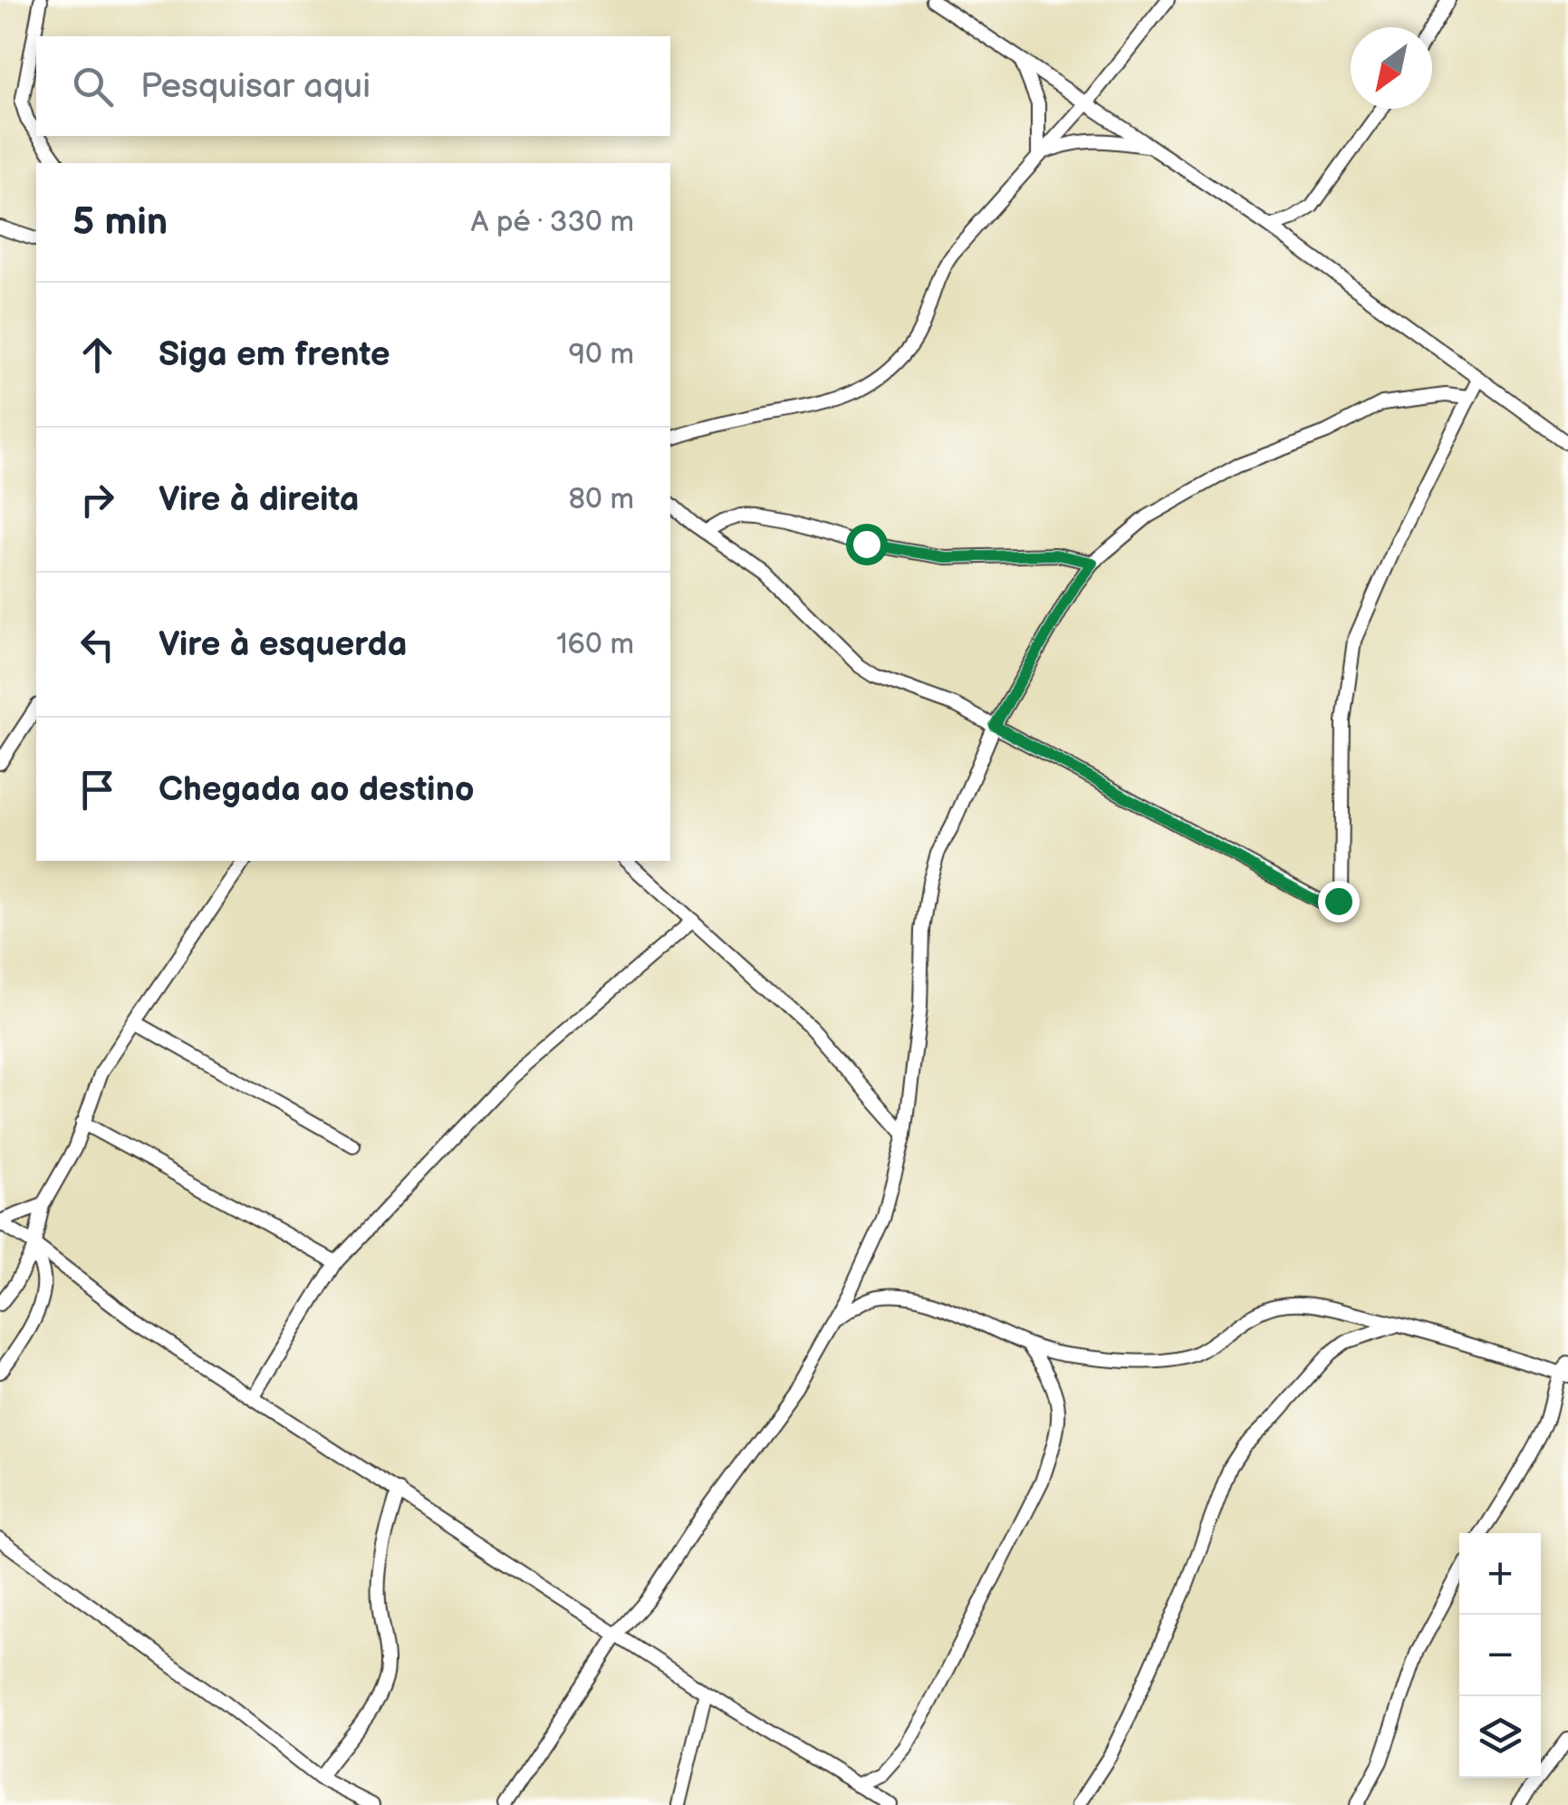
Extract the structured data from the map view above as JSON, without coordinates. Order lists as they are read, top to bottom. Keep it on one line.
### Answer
{"north":"bottom left","page":{"search":"Pesquisar aqui","heading":["5 min","A pé · 330 m"],"list":[["Siga em frente","90 m"],["Vire à direita","80 m"],["Vire à esquerda","160 m"],"Chegada ao destino"],"map_buttons":["+","−"]}}
